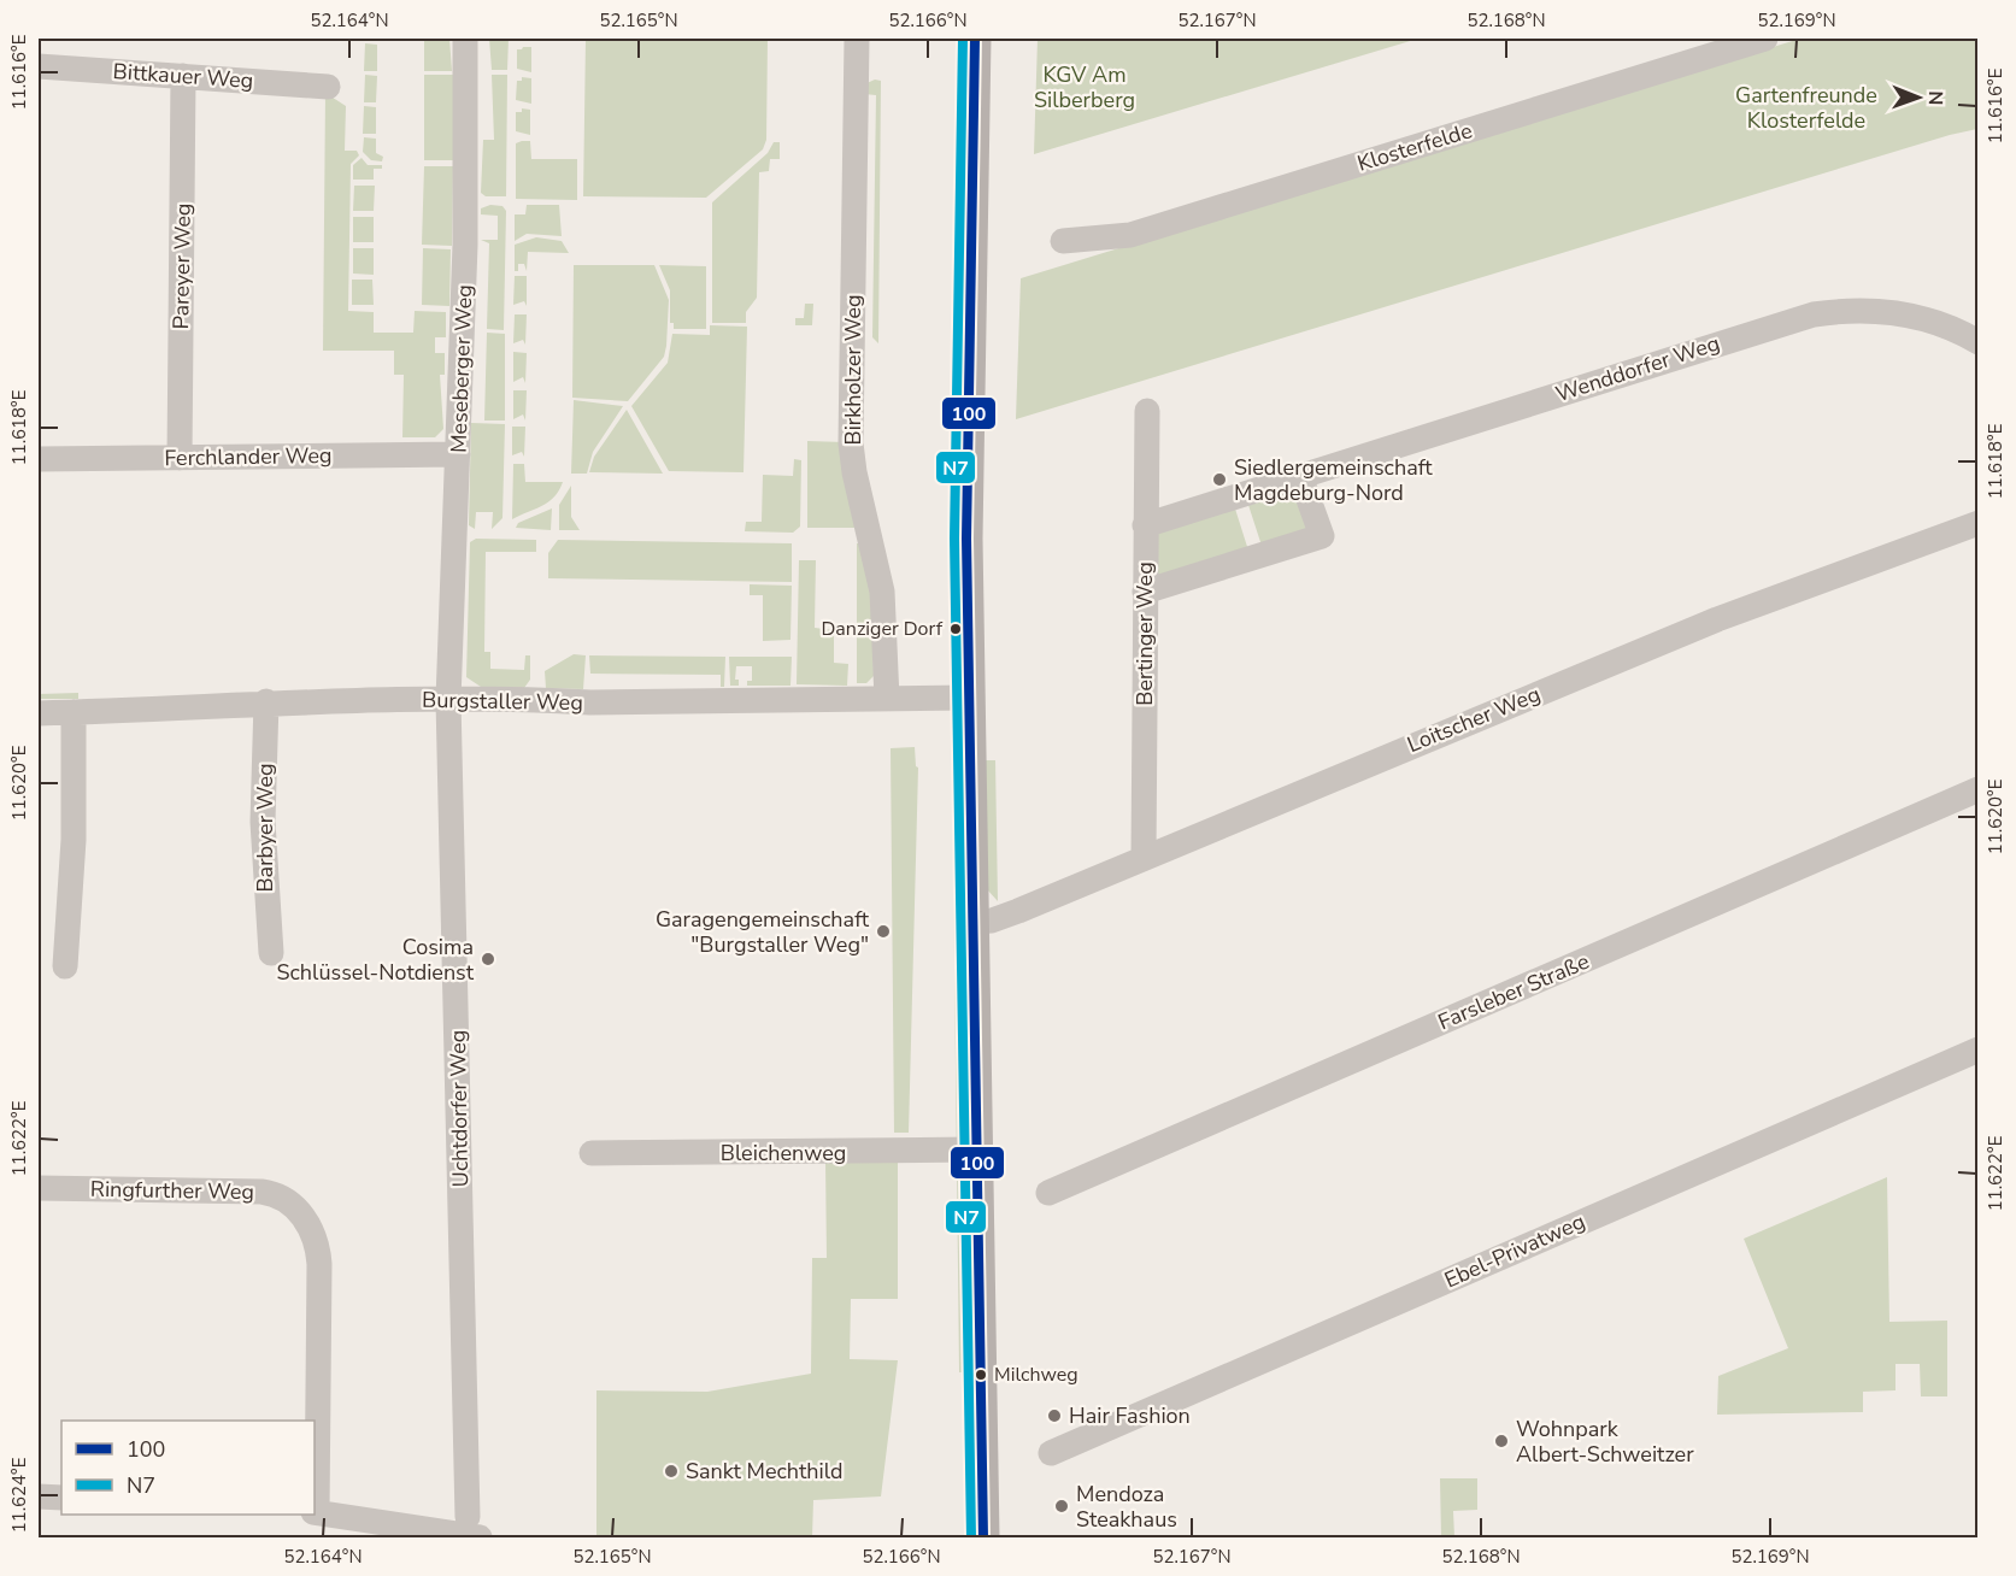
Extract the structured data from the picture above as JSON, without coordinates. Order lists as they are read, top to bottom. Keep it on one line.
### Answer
{"streets":{"street":["Bittkauer Weg","Klosterfelde","Pareyer Weg","Meseberger Weg","Wenddorfer Weg","Birkholzer Weg","Ferchlander Weg","Bertinger Weg","Burgstaller Weg","Loitscher Weg","Barbyer Weg","Farsleber Straße","Uchtdorfer Weg","Bleichenweg","Ringfurther Weg","Ebel-Privatweg"]},"crossings":[["Bittkauer Weg","Pareyer Weg"],["Pareyer Weg","Ferchlander Weg"],["Meseberger Weg","Ferchlander Weg"],["Meseberger Weg","Burgstaller Weg"],["Meseberger Weg","Uchtdorfer Weg"],["Wenddorfer Weg","Bertinger Weg"],["Birkholzer Weg","Burgstaller Weg"],["Bertinger Weg","Loitscher Weg"],["Burgstaller Weg","Barbyer Weg"],["Burgstaller Weg","Uchtdorfer Weg"]],"parks":["KGV Am Silberberg","Gartenfreunde Klosterfelde"],"places":["Siedlergemeinschaft Magdeburg-Nord","Danziger Dorf","Garagengemeinschaft \"Burgstaller Weg\"","Cosima Schlüssel-Notdienst","Milchweg","Hair Fashion","Wohnpark Albert-Schweitzer","Sankt Mechthild","Mendoza Steakhaus"],"lines":["transit line 100","transit line N7"],"legend":["100","N7"],"north":"right","coordinates":["52.164°N","52.165°N","52.166°N","52.167°N","52.168°N","52.169°N","11.616°E","11.618°E","11.620°E","11.622°E","11.624°E"]}
